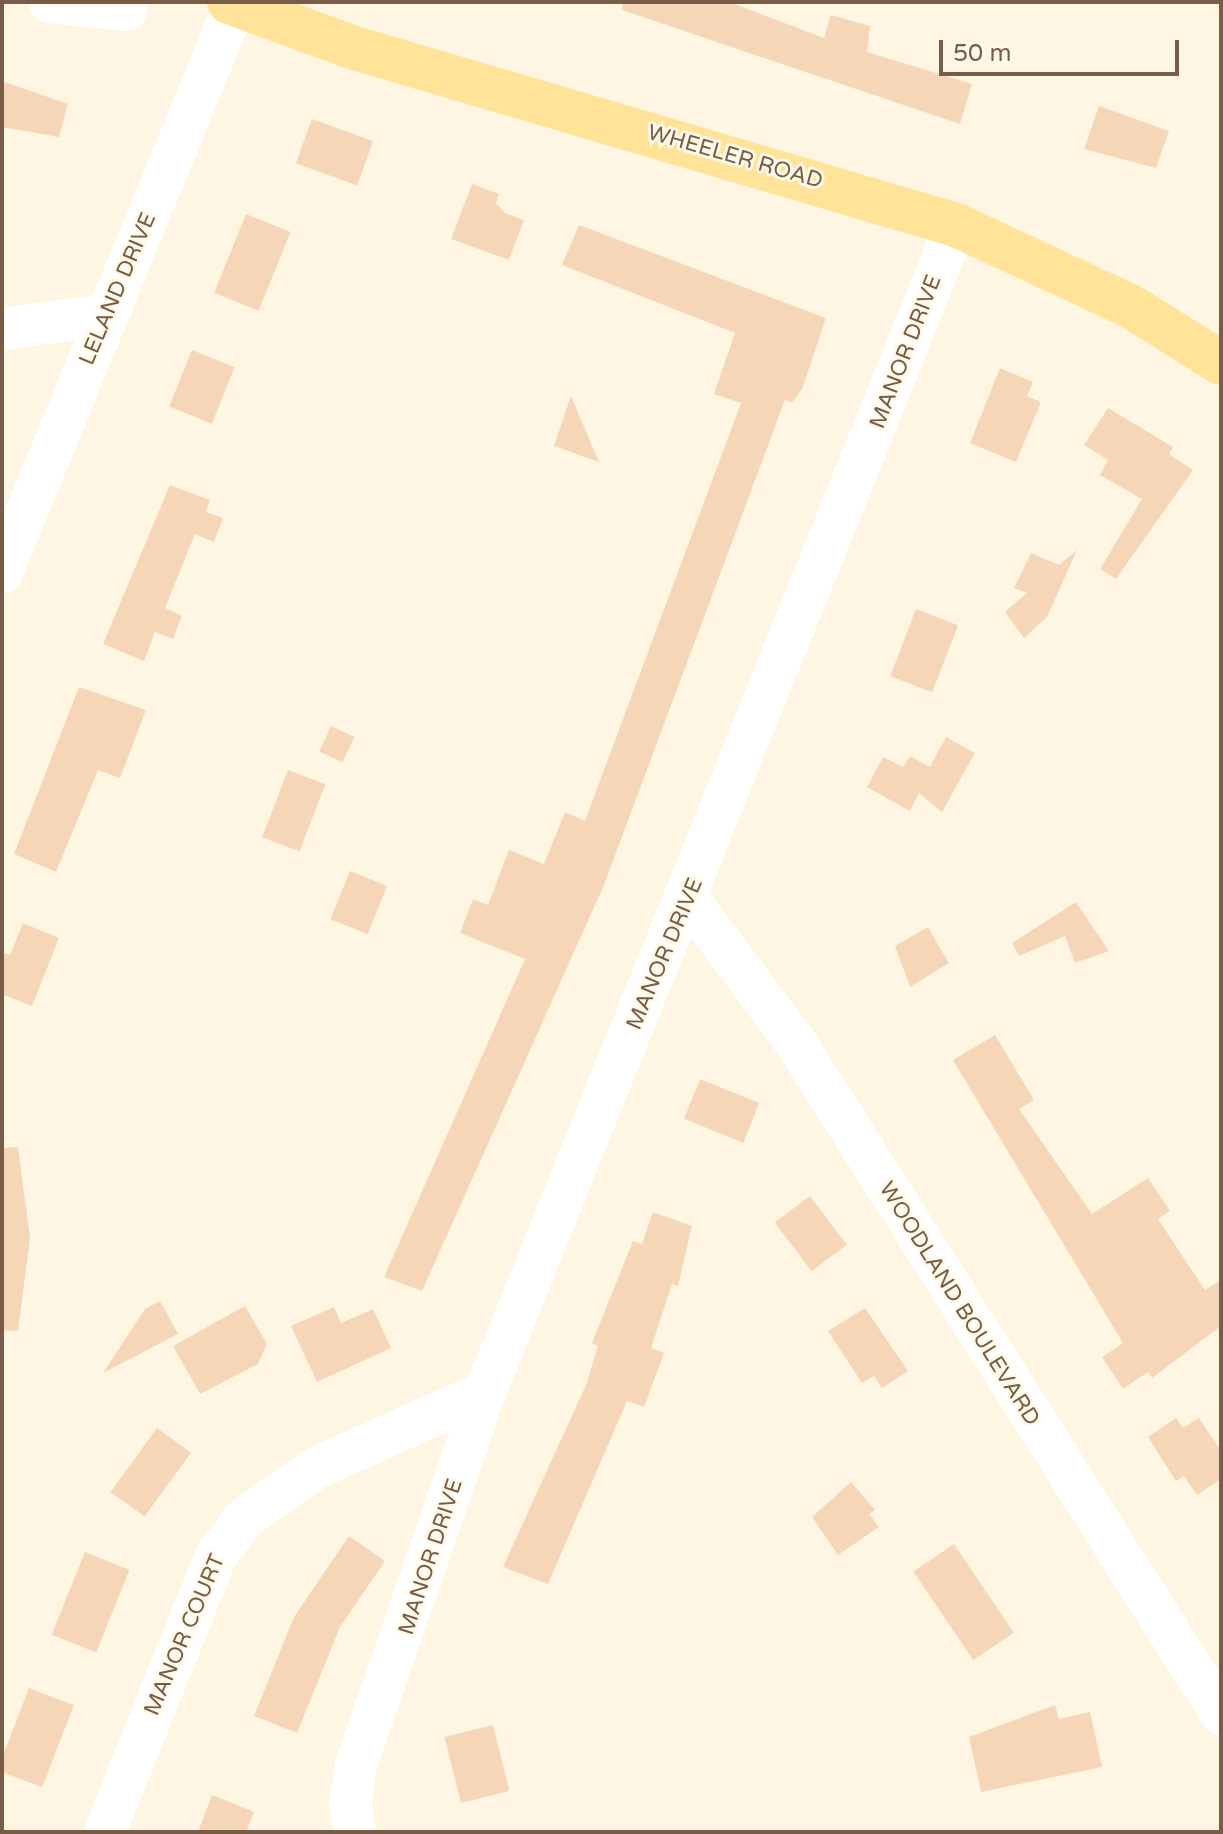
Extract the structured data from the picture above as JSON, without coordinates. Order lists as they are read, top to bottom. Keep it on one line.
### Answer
{"streets":{"main road":["WHEELER ROAD"],"street":["LELAND DRIVE","MANOR DRIVE","WOODLAND BOULEVARD","MANOR COURT"]},"crossings":[["WHEELER ROAD","LELAND DRIVE"],["WHEELER ROAD","MANOR DRIVE"],["MANOR DRIVE","WOODLAND BOULEVARD"],["MANOR DRIVE","MANOR COURT"]],"scale_bar":"50 m"}
